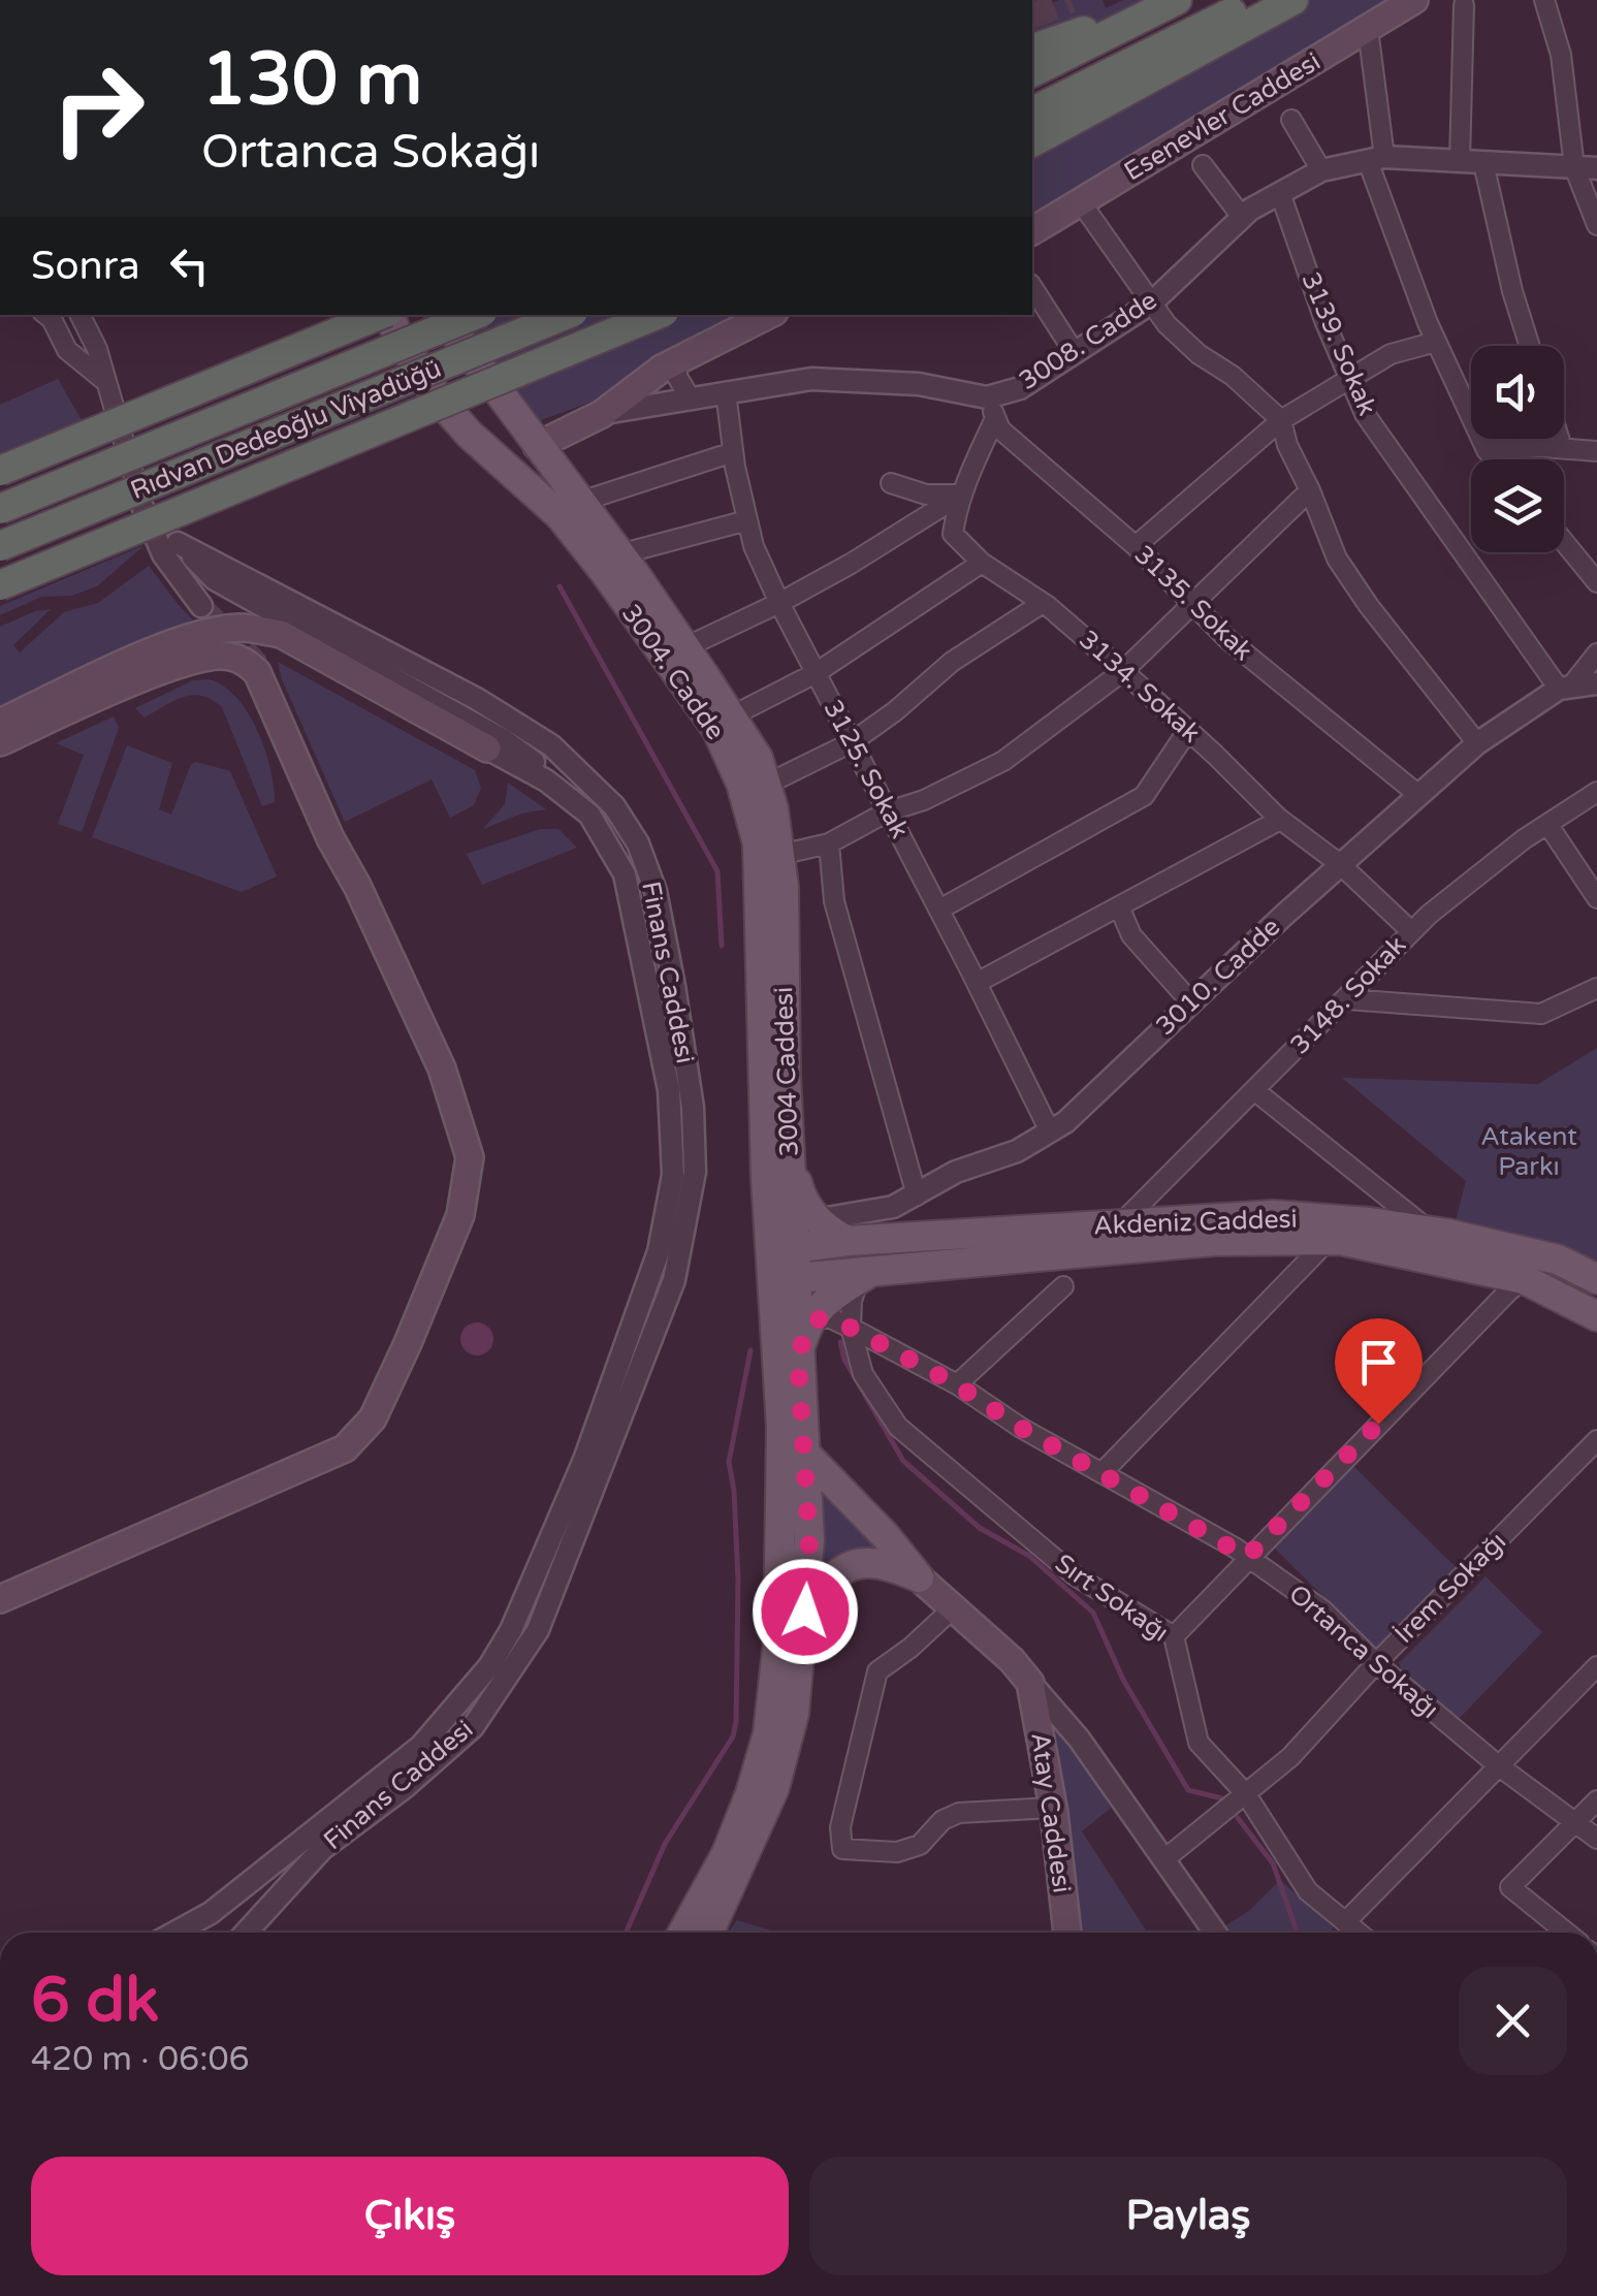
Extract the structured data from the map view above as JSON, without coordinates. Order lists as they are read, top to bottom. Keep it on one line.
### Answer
{"streets":{"highway":["Rıdvan Dedeoğlu Viyadüğü"],"main road":["Esenevler Caddesi","3004. Cadde","3004 Caddesi","Akdeniz Caddesi","Atay Caddesi"],"street":["3008. Cadde","3139. Sokak","3135. Sokak","3134. Sokak","3125. Sokak","Finans Caddesi","3010. Cadde","3148. Sokak","İrem Sokağı","Sırt Sokağı","Ortanca Sokağı"]},"crossings":[["3008. Cadde","3139. Sokak"],["3008. Cadde","3135. Sokak"],["3008. Cadde","3134. Sokak"],["3008. Cadde","3125. Sokak"],["3139. Sokak","3010. Cadde"],["3135. Sokak","3134. Sokak"],["3135. Sokak","3010. Cadde"],["3004. Cadde","3004 Caddesi"],["3004. Cadde","Akdeniz Caddesi"],["3134. Sokak","3010. Cadde"],["3134. Sokak","3148. Sokak"],["3125. Sokak","3010. Cadde"],["3148. Sokak","Akdeniz Caddesi"],["3004 Caddesi","Akdeniz Caddesi"],["İrem Sokağı","Sırt Sokağı"],["İrem Sokağı","Ortanca Sokağı"],["Sırt Sokağı","Ortanca Sokağı"]],"parks":["Atakent Parkı"],"page":{"turn":["130 m","Ortanca Sokağı"],"then":"Sonra","heading":["6 dk","420 m · 06:06"],"buttons":["Çıkış","Paylaş"]}}
